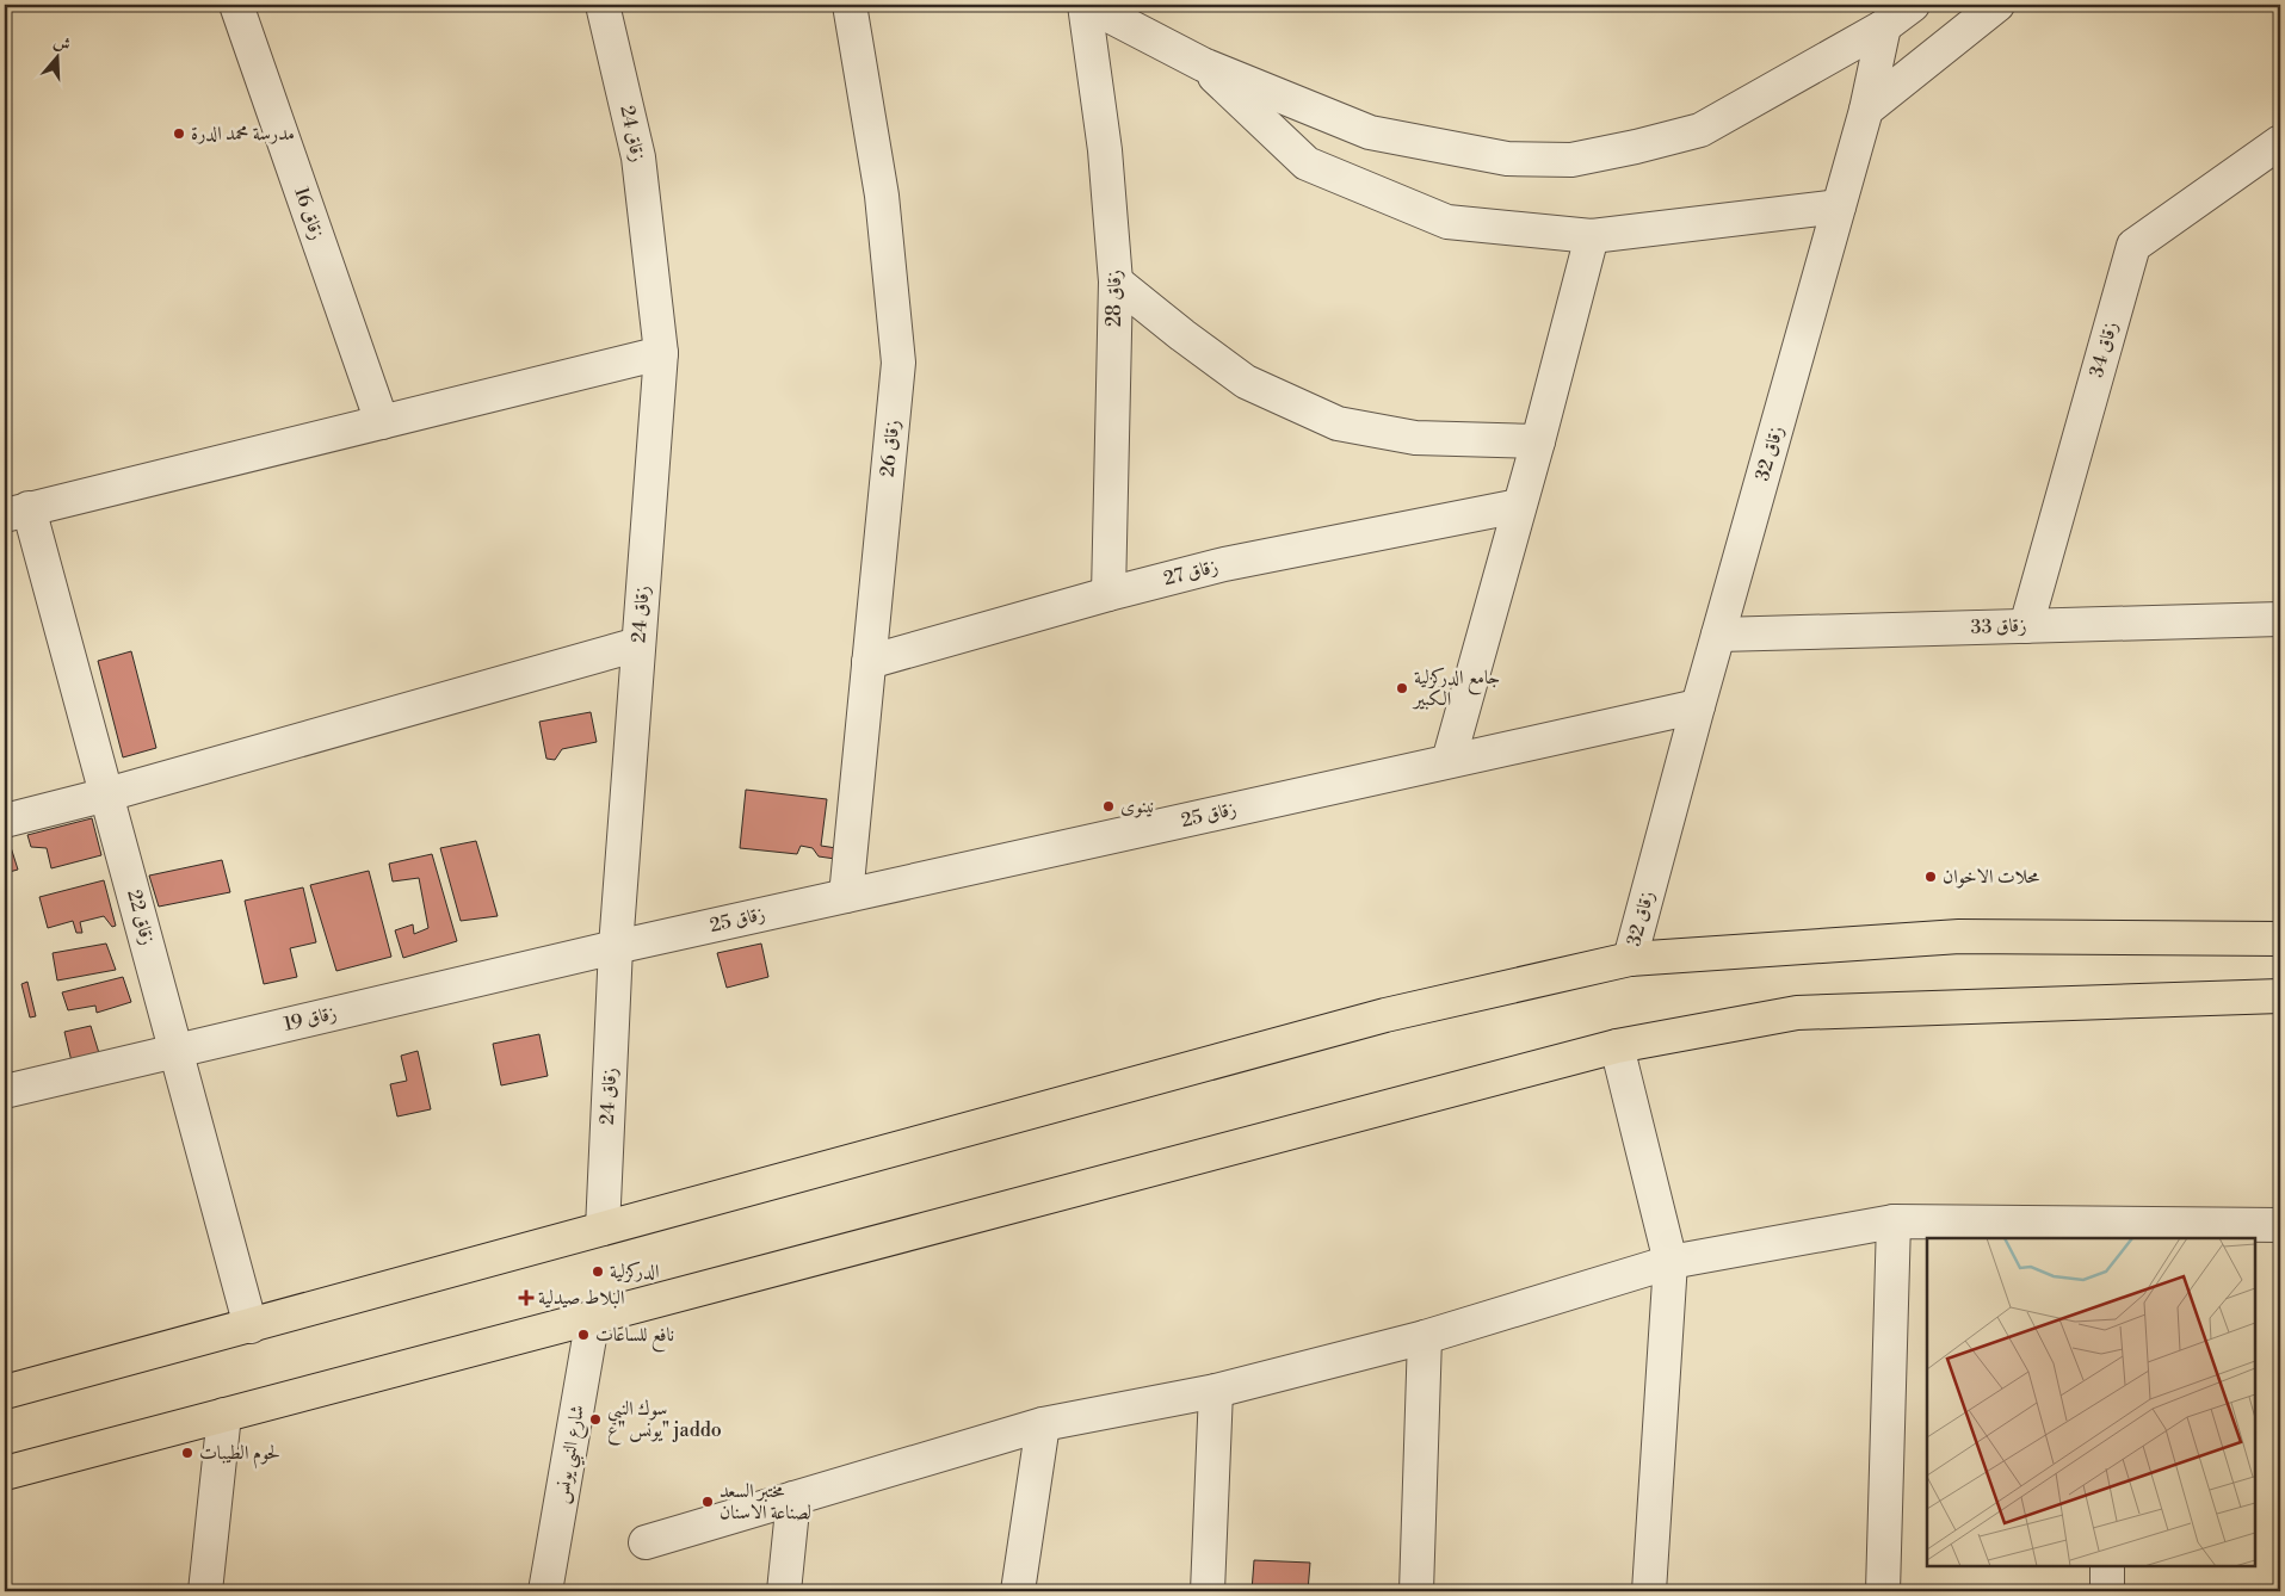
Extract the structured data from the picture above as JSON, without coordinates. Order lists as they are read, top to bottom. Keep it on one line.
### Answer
{"streets":{"street":["زقاق 24","زقاق 16","زقاق 28","زقاق 34","زقاق 26","زقاق 32","زقاق 27","زقاق 33","زقاق 25","زقاق 22","زقاق 19","شارع النبي يونس"]},"crossings":[["زقاق 24","زقاق 25"],["زقاق 24","زقاق 19"],["زقاق 28","زقاق 27"],["زقاق 34","زقاق 33"],["زقاق 26","زقاق 27"],["زقاق 26","زقاق 25"],["زقاق 32","زقاق 33"],["زقاق 32","زقاق 25"],["زقاق 25","زقاق 19"],["زقاق 22","زقاق 19"]],"places":{"other":["مدرسة محمد الدرة","جامع الدركزلية الكبير","نينوى","محلات الاخوان","الدركزلية","نافع للساعات","سوك النبي يونس \"ع\" jaddo","لحوم الطيبات","مختبر السعد لصناعة الاسنان"],"health":["البلاط صيدلية"]},"north":"top"}
